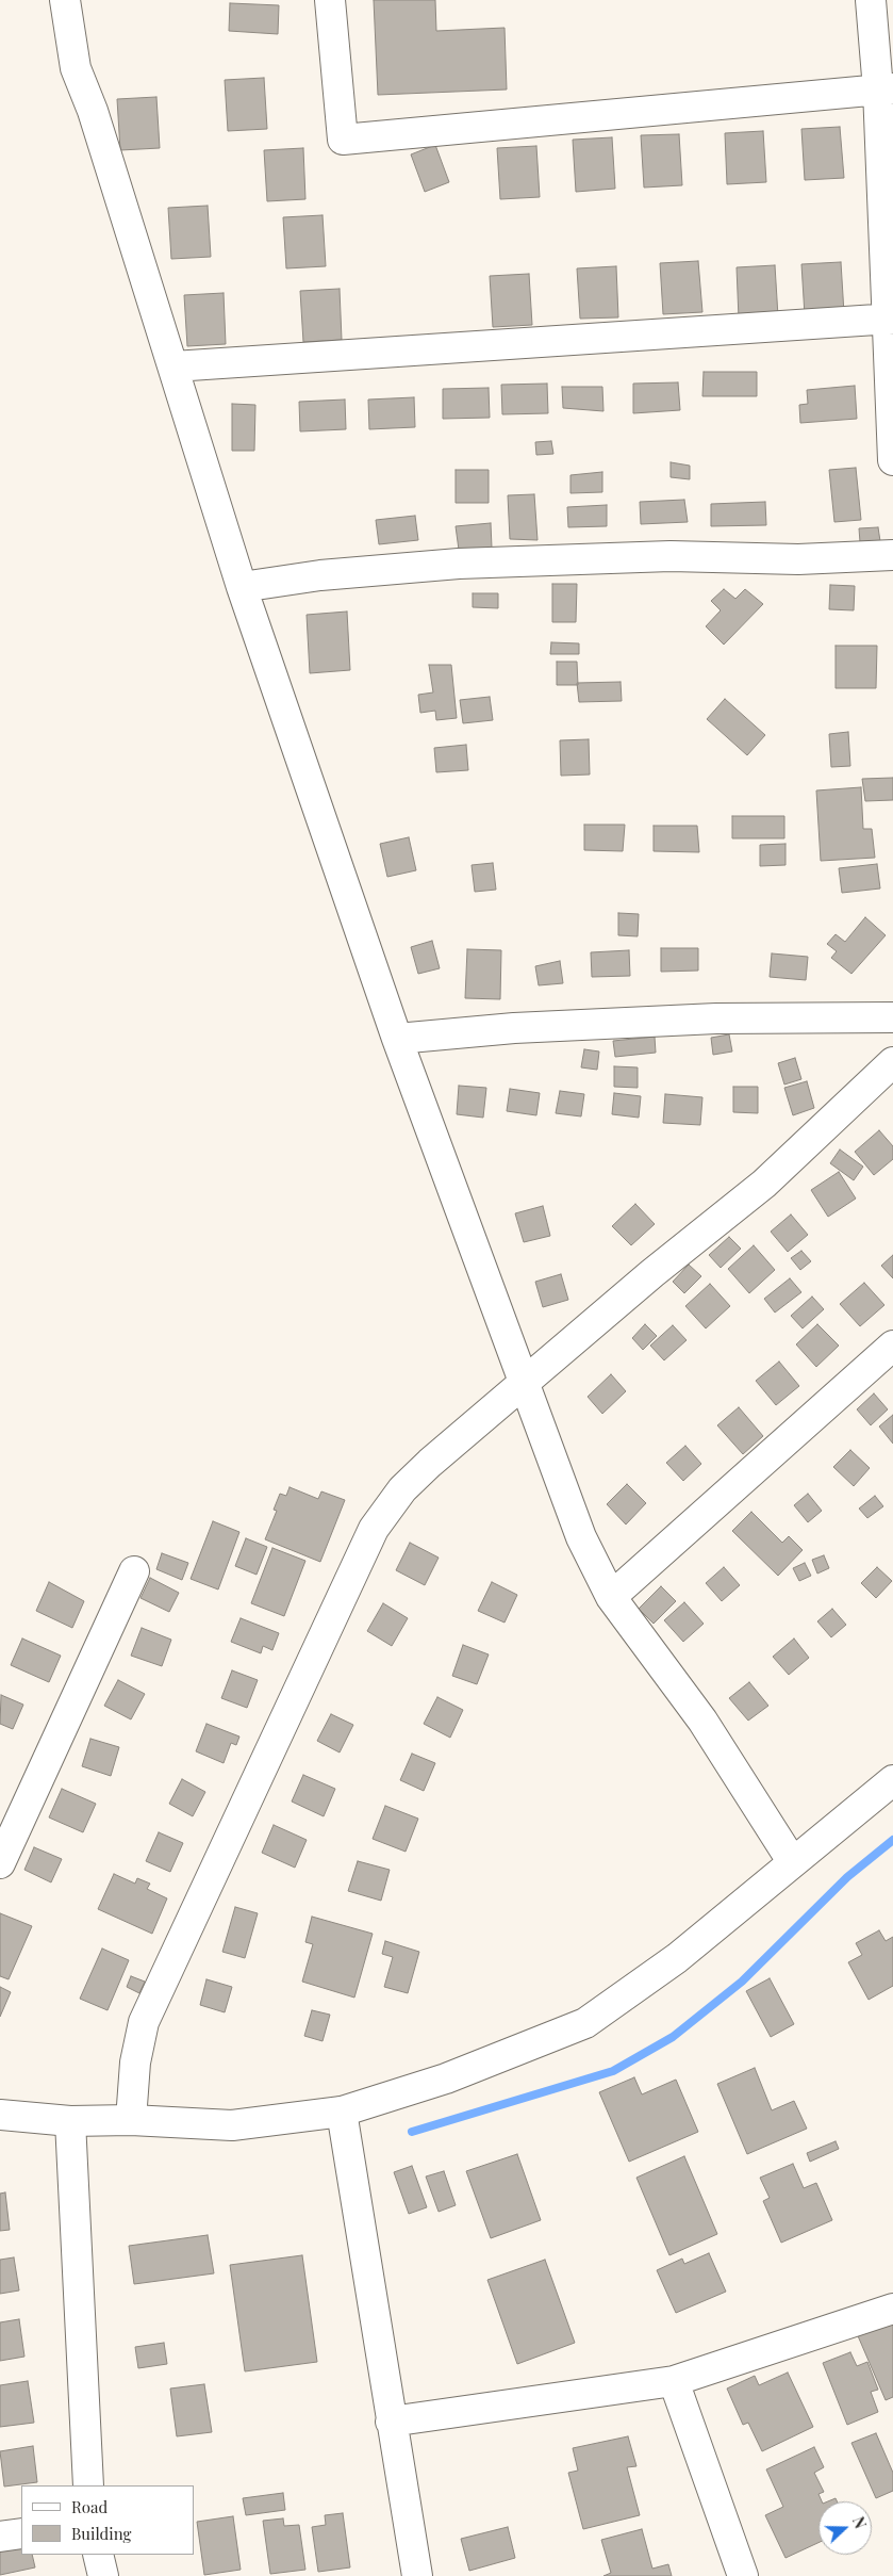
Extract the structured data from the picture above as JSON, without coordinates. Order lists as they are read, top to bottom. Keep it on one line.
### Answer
{"legend":["Road","Building"],"north":"right"}
